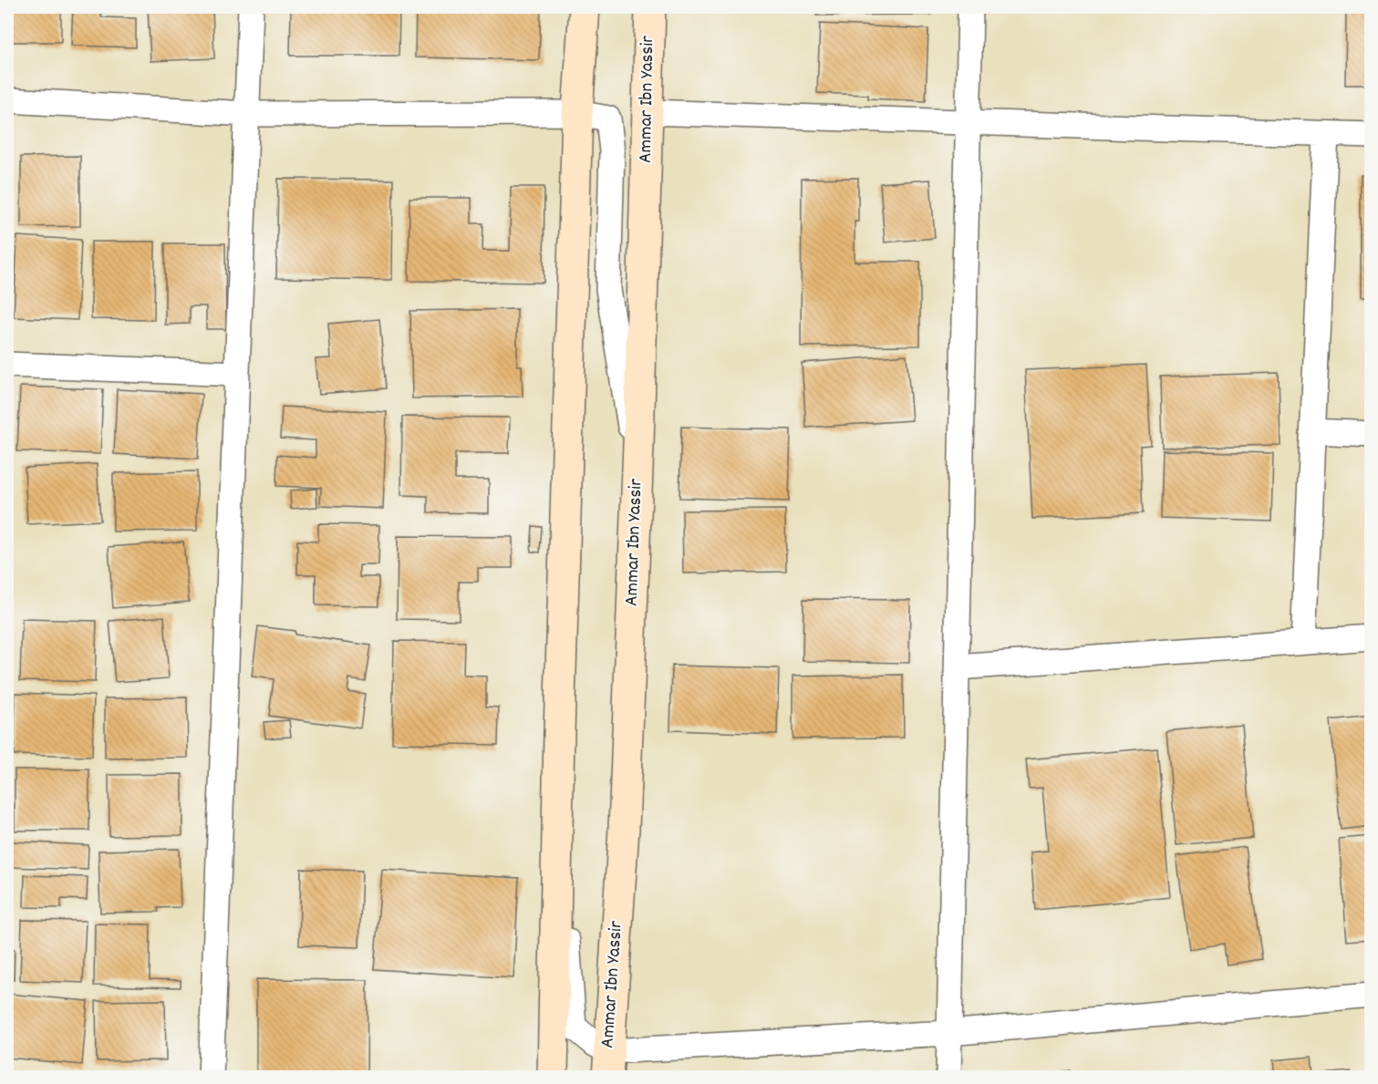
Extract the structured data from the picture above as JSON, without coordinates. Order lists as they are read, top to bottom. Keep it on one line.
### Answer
{"streets":{"street":["Ammar Ibn Yassir"]}}
